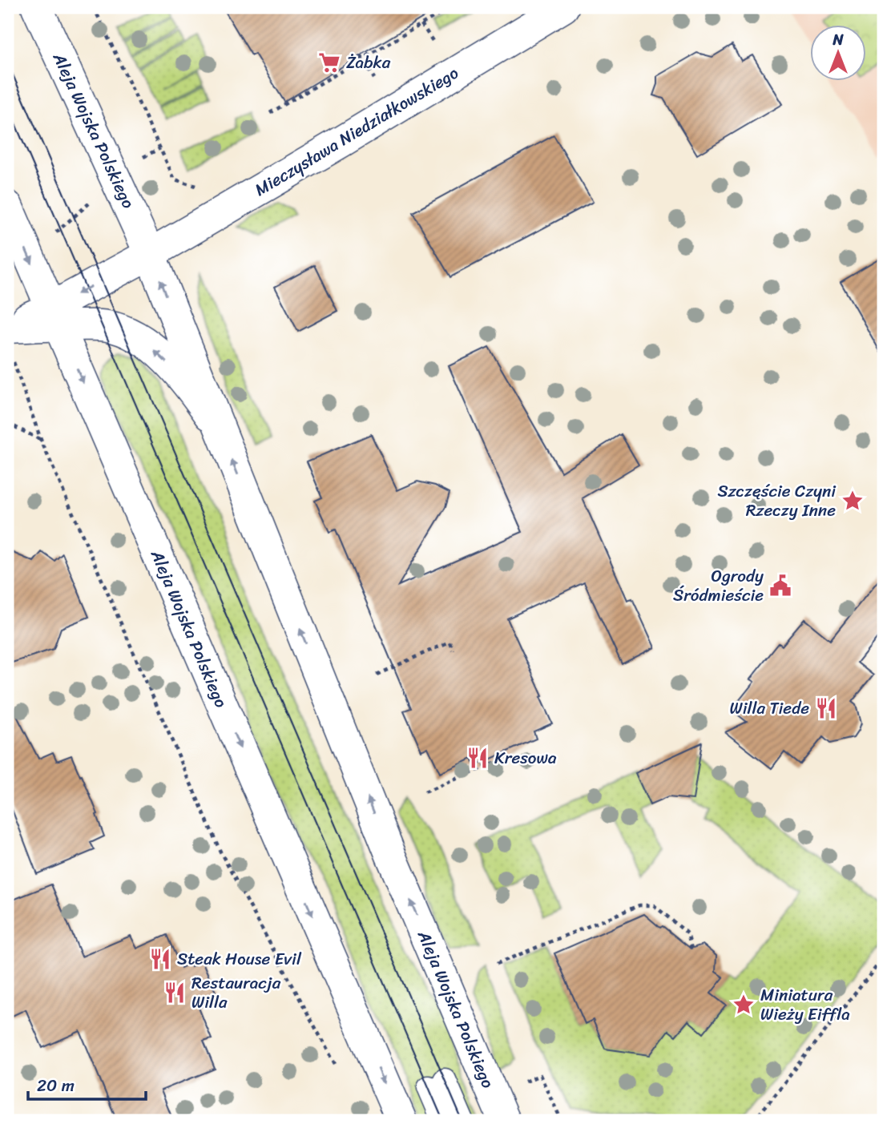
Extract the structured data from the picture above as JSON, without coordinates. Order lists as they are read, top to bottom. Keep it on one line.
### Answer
{"streets":{"main road":["Aleja Wojska Polskiego","Mieczysława Niedziałkowskiego"]},"crossings":[["Aleja Wojska Polskiego","Mieczysława Niedziałkowskiego"]],"places":{"supermarket":["Żabka"],"place":["Szczęście Czyni Rzeczy Inne","Miniatura Wieży Eiffla"],"public building":["Ogrody Śródmieście"],"restaurant":["Willa Tiede","Kresowa","Steak House Evil","Restauracja Willa"]},"scale_bar":"20 m","north":"top"}
